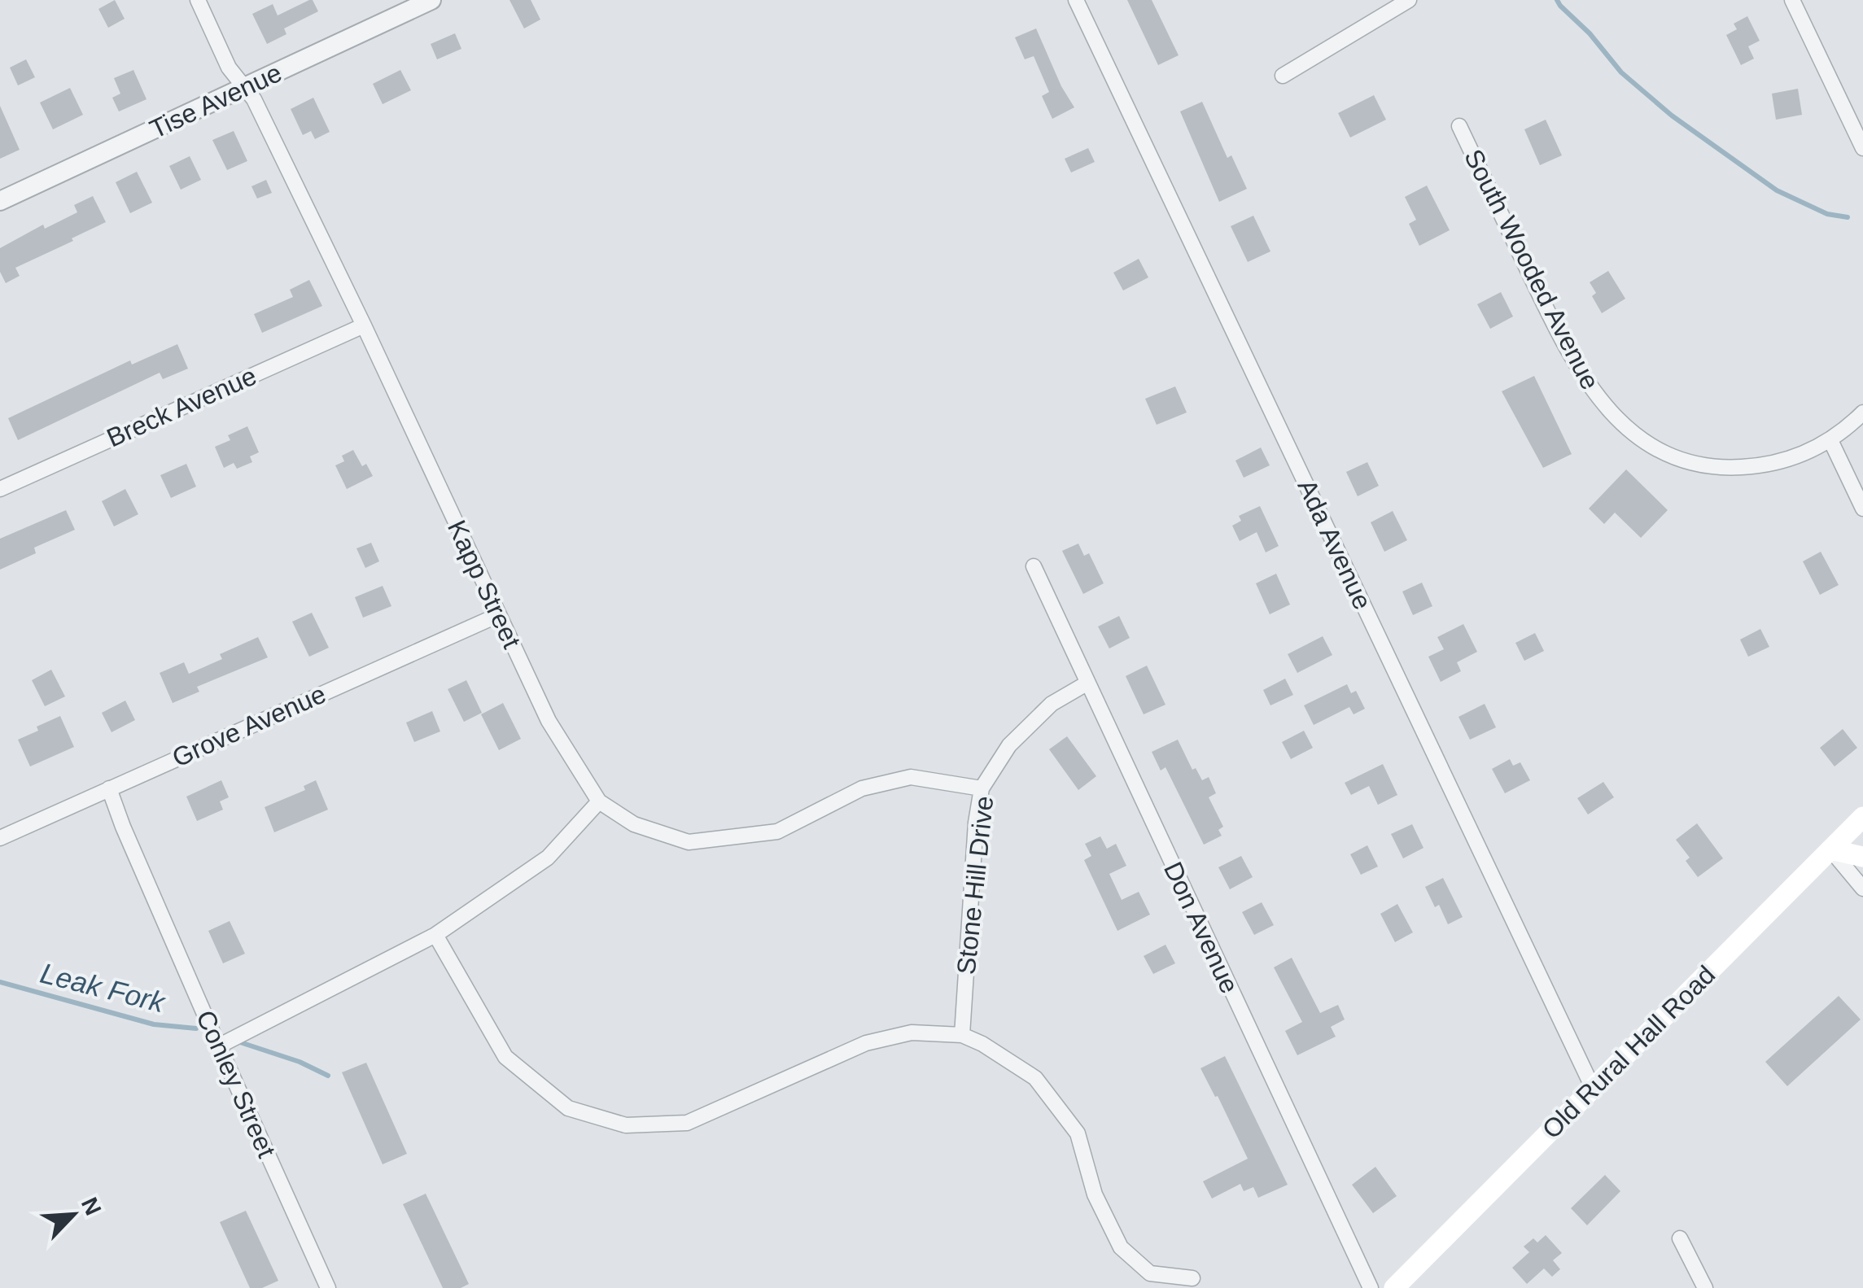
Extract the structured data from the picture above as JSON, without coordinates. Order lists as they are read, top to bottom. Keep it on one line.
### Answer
{"streets":{"main road":["Old Rural Hall Road"],"street":["Tise Avenue","South Wooded Avenue","Breck Avenue","Ada Avenue","Kapp Street","Grove Avenue","Stone Hill Drive","Don Avenue","Conley Street"]},"crossings":[["Tise Avenue","Kapp Street"],["Breck Avenue","Kapp Street"],["Ada Avenue","Old Rural Hall Road"],["Kapp Street","Grove Avenue"],["Kapp Street","Stone Hill Drive"],["Grove Avenue","Conley Street"],["Stone Hill Drive","Don Avenue"]],"water":["Leak Fork"],"north":"top right"}
